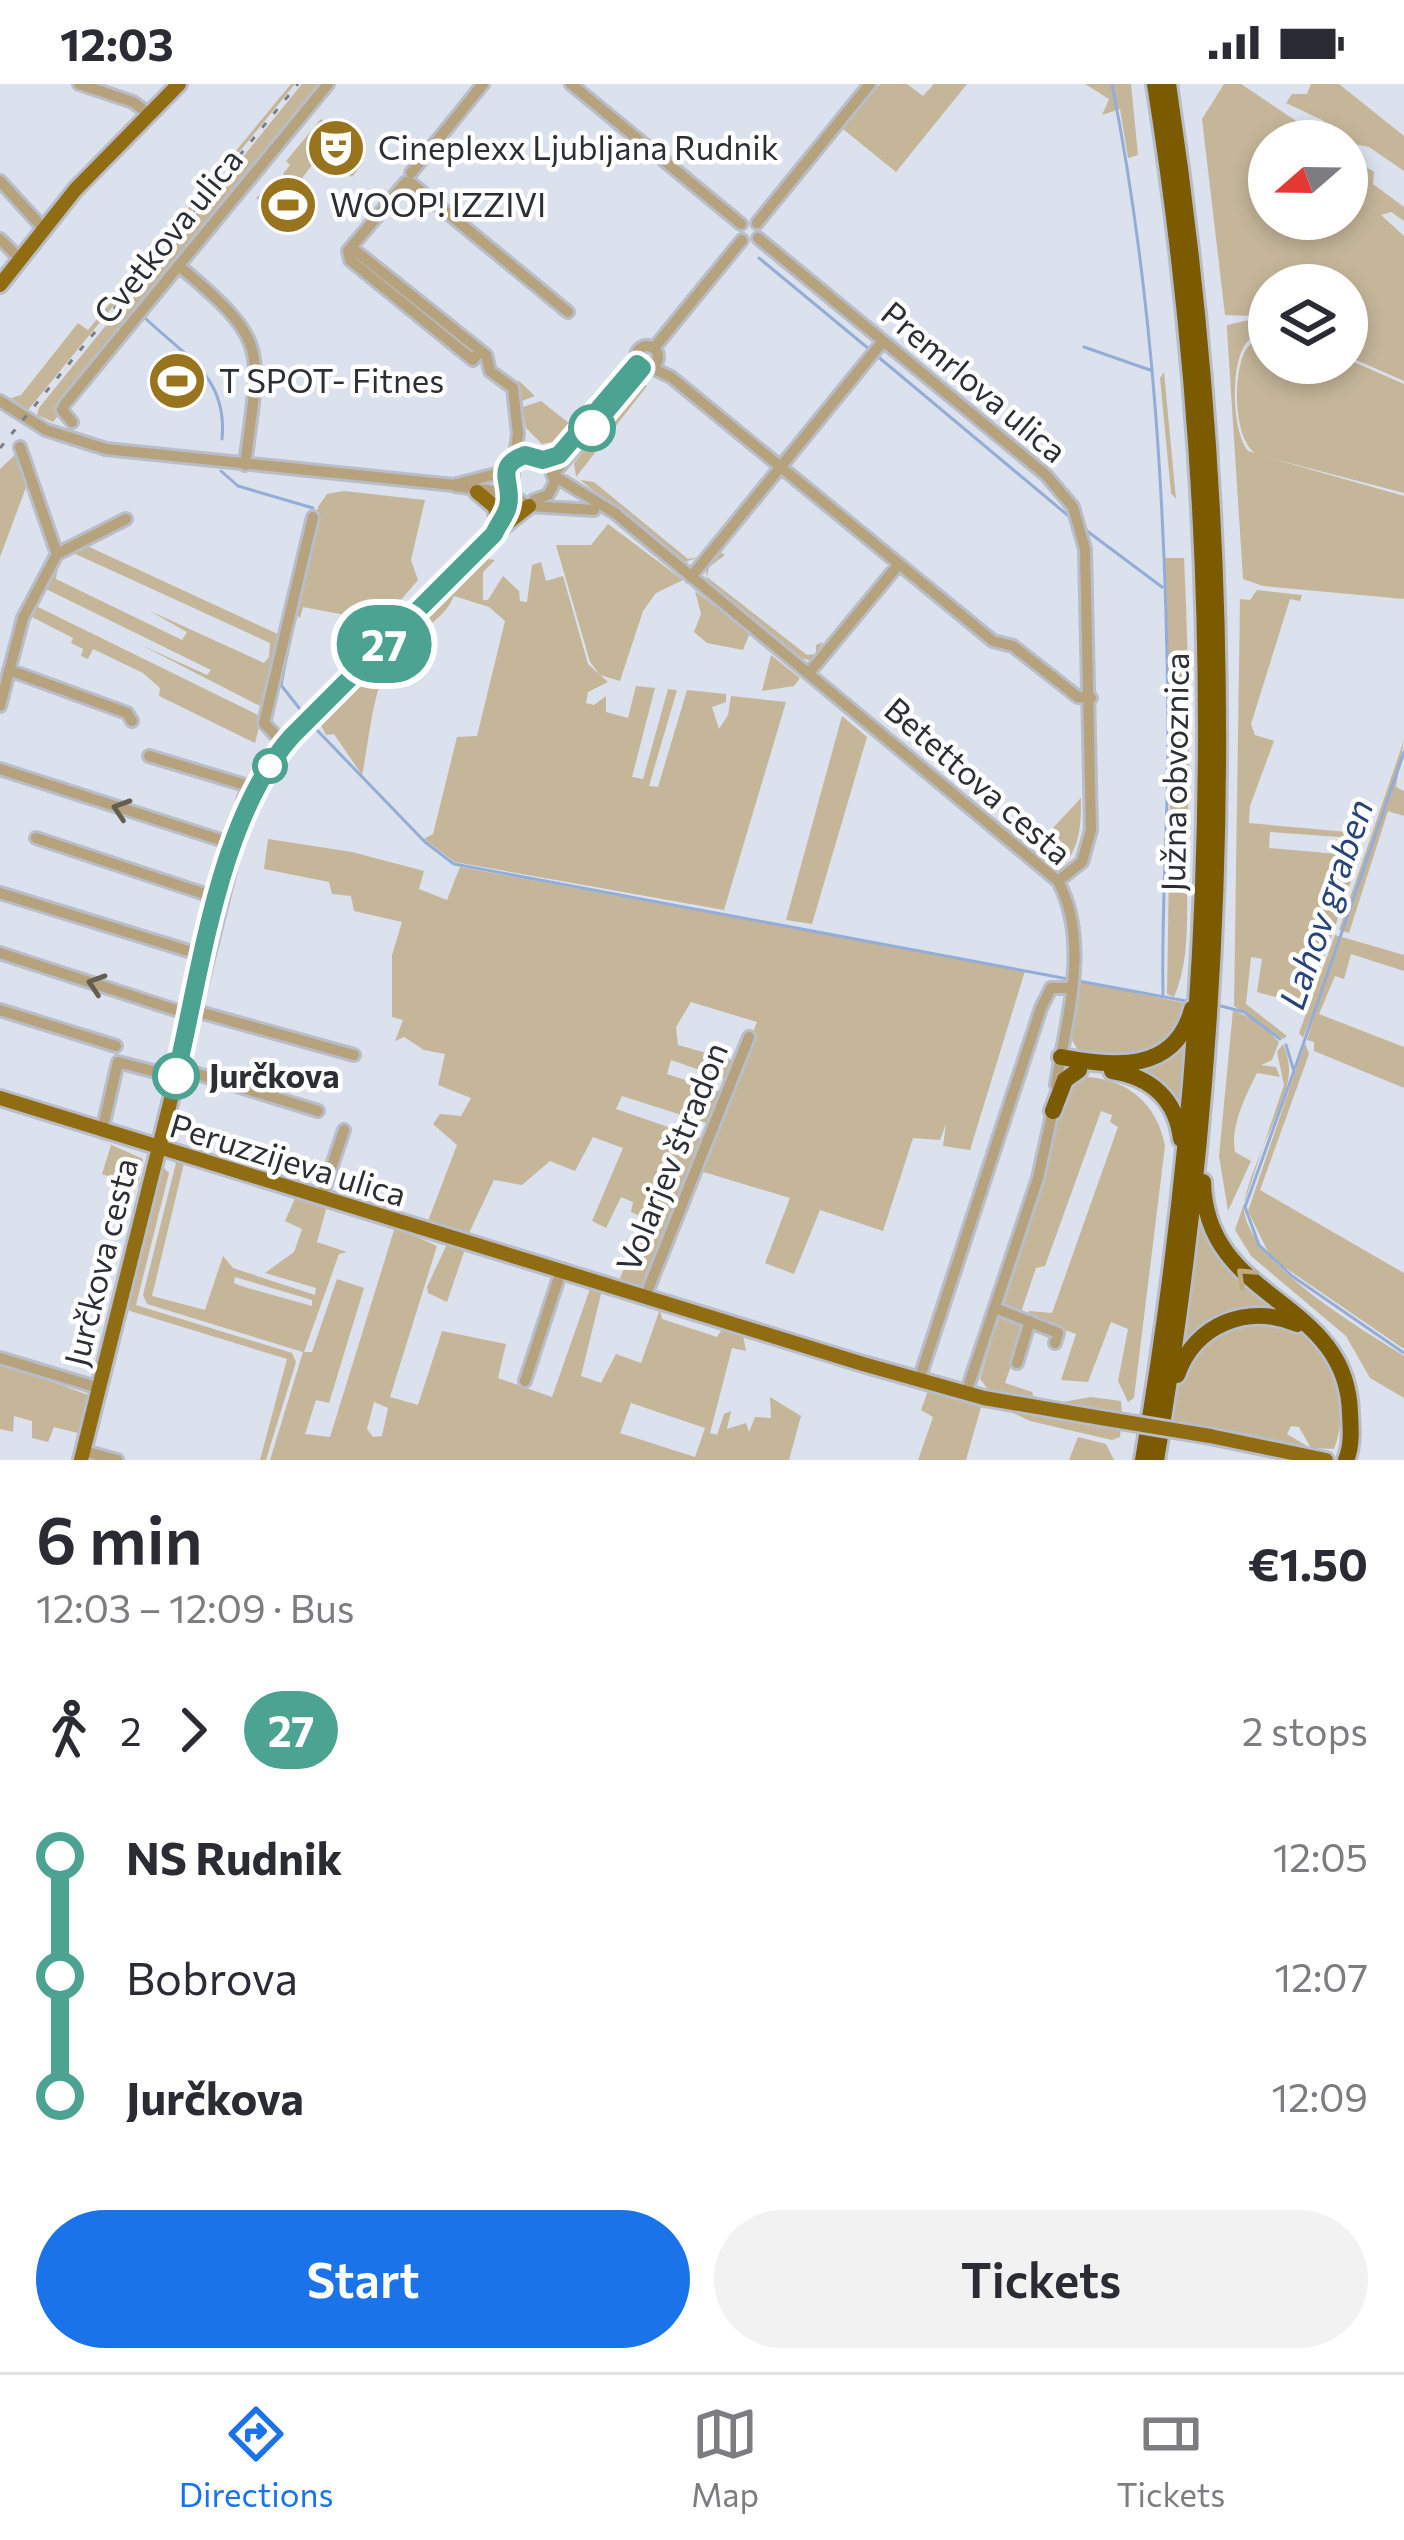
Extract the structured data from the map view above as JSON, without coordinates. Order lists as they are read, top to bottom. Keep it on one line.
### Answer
{"streets":{"highway":["Južna obvoznica"],"main road":["Peruzzijeva ulica","Jurčkova cesta"],"street":["Cvetkova ulica","Premrlova ulica","Betettova cesta","Volarjev štradon"]},"crossings":[["Premrlova ulica","Betettova cesta"],["Betettova cesta","Peruzzijeva ulica"],["Betettova cesta","Jurčkova cesta"],["Volarjev štradon","Peruzzijeva ulica"],["Peruzzijeva ulica","Jurčkova cesta"]],"water":["Lahov graben"],"places":{"theatre":["Cineplexx Ljubljana Rudnik"],"sports":["WOOP! IZZIVI","T SPOT- Fitnes"],"other":["Jurčkova"]},"lines":["bus line 27"],"north":"left","page":{"status":"12:03","on_map":"27","heading":["6 min","12:03 – 12:09 · Bus","€1.50"],"legs":["2","27","2 stops"],"list":[{"name":"NS Rudnik","value":"12:05"},{"name":"Bobrova","value":"12:07"},{"name":"Jurčkova","value":"12:09"}],"buttons":["Start","Tickets"],"tabs":["Directions","Map","Tickets"]}}
